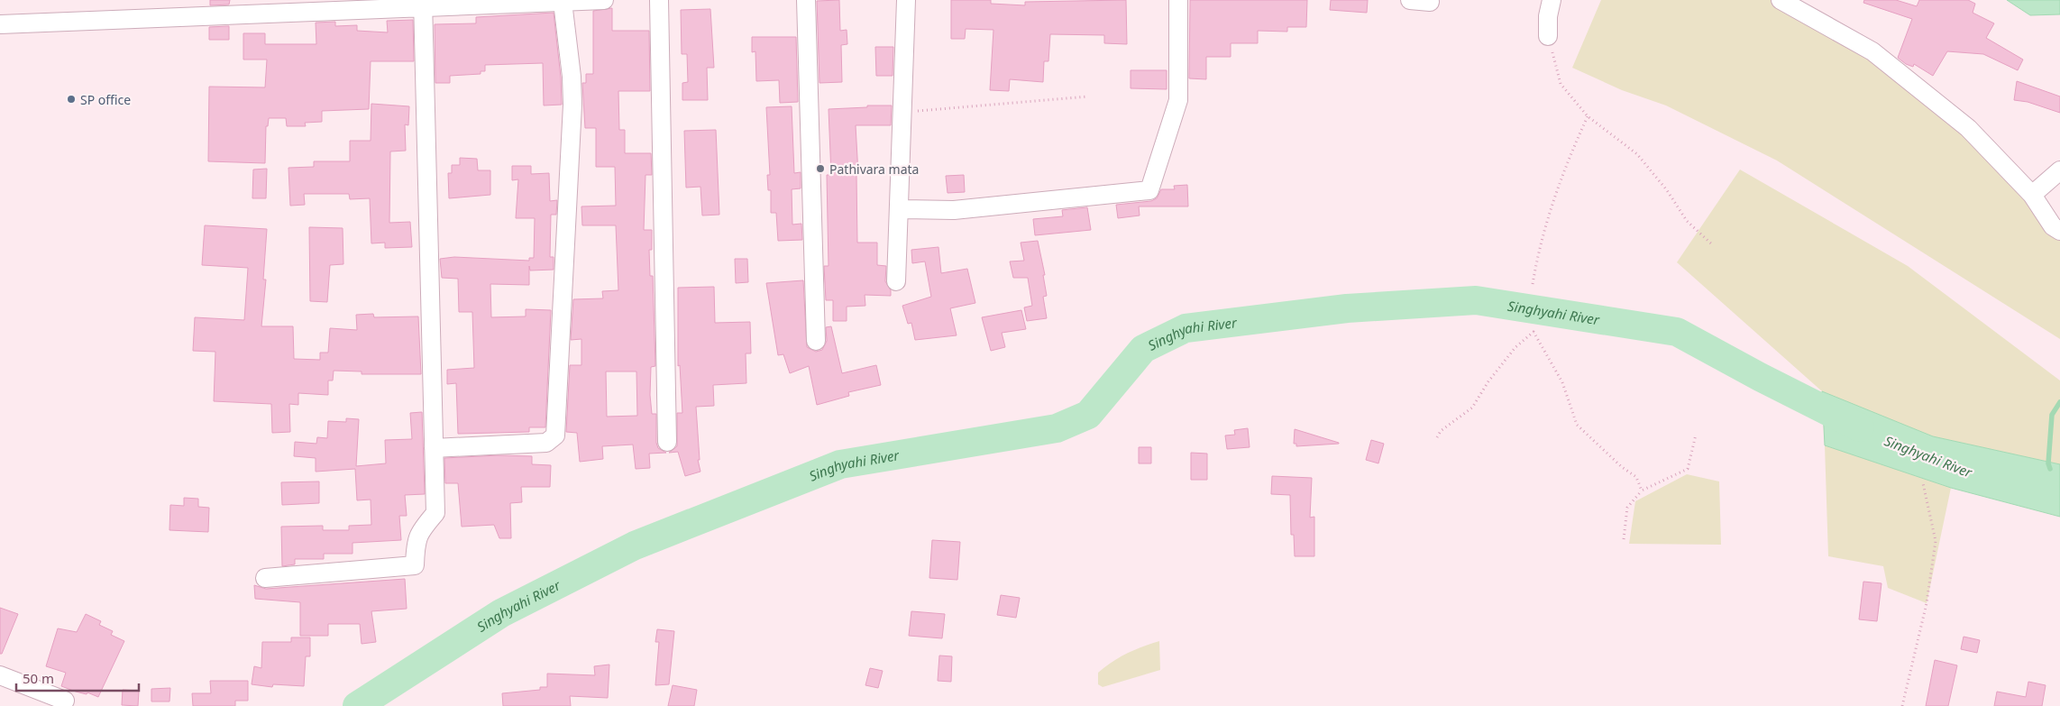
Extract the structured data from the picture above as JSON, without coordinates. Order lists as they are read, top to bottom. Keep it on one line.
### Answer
{"water":["Singhyahi River"],"places":["SP office","Pathivara mata"],"scale_bar":"50 m"}
